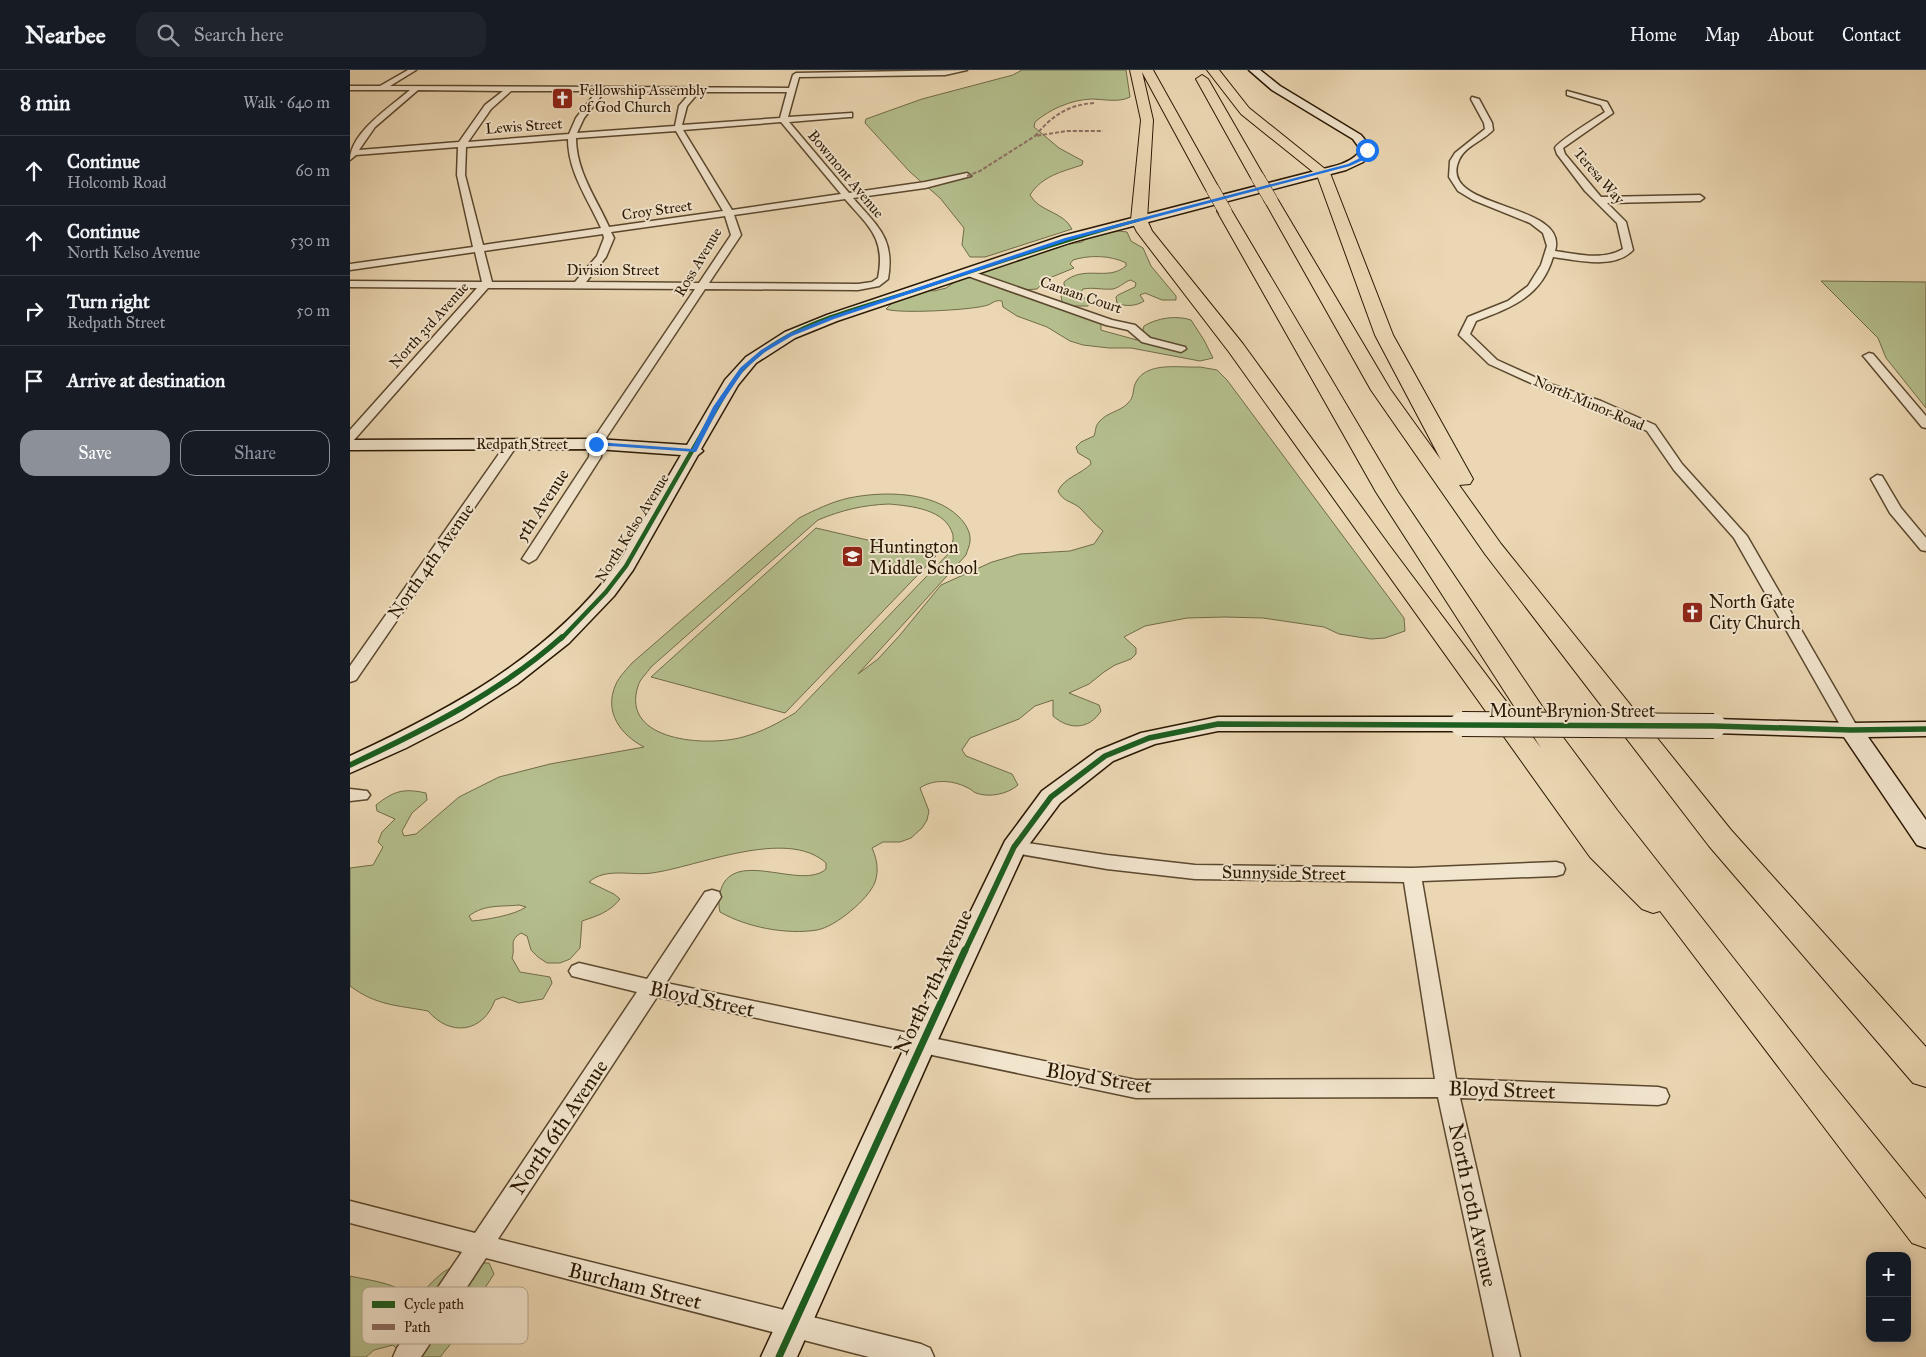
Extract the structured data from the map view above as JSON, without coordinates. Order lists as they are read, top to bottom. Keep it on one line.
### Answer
{"streets":{"street":["Lewis Street","Bowmont Avenue","Teresa Way","Croy Street","Ross Avenue","Division Street","Canaan Court","North 3rd Avenue","North Minor Road","Redpath Street","5th Avenue","North Kelso Avenue","North 4th Avenue","Mount Brynion Street","Sunnyside Street","North 7th Avenue","Bloyd Street","North 6th Avenue","North 10th Avenue","Burcham Street"]},"crossings":[["Lewis Street","Bowmont Avenue"],["Lewis Street","Ross Avenue"],["Lewis Street","North 3rd Avenue"],["Bowmont Avenue","Croy Street"],["Bowmont Avenue","Division Street"],["Teresa Way","North Minor Road"],["Croy Street","Ross Avenue"],["Croy Street","North 3rd Avenue"],["Ross Avenue","Division Street"],["Ross Avenue","Redpath Street"],["Ross Avenue","5th Avenue"],["Division Street","North 3rd Avenue"],["Canaan Court","North Kelso Avenue"],["North Minor Road","Mount Brynion Street"],["Redpath Street","5th Avenue"],["Redpath Street","North Kelso Avenue"],["Redpath Street","North 4th Avenue"],["Mount Brynion Street","North 7th Avenue"],["Sunnyside Street","North 7th Avenue"],["Sunnyside Street","North 10th Avenue"],["North 7th Avenue","Bloyd Street"],["North 7th Avenue","Burcham Street"],["Bloyd Street","North 6th Avenue"],["Bloyd Street","North 10th Avenue"],["North 6th Avenue","Burcham Street"]],"places":{"church":["Fellowship Assembly of God Church","North Gate City Church"],"school or university":["Huntington Middle School"]},"legend":["Cycle path","Path"],"page":{"header":"Nearbee","search":"Search here","nav":["Home","Map","About","Contact"],"heading":["8 min","Walk · 640 m"],"list":[["Continue","Holcomb Road","60 m"],["Continue","North Kelso Avenue","530 m"],["Turn right","Redpath Street","50 m"],"Arrive at destination"],"buttons":["Save","Share"],"map_buttons":["+","−"]}}
